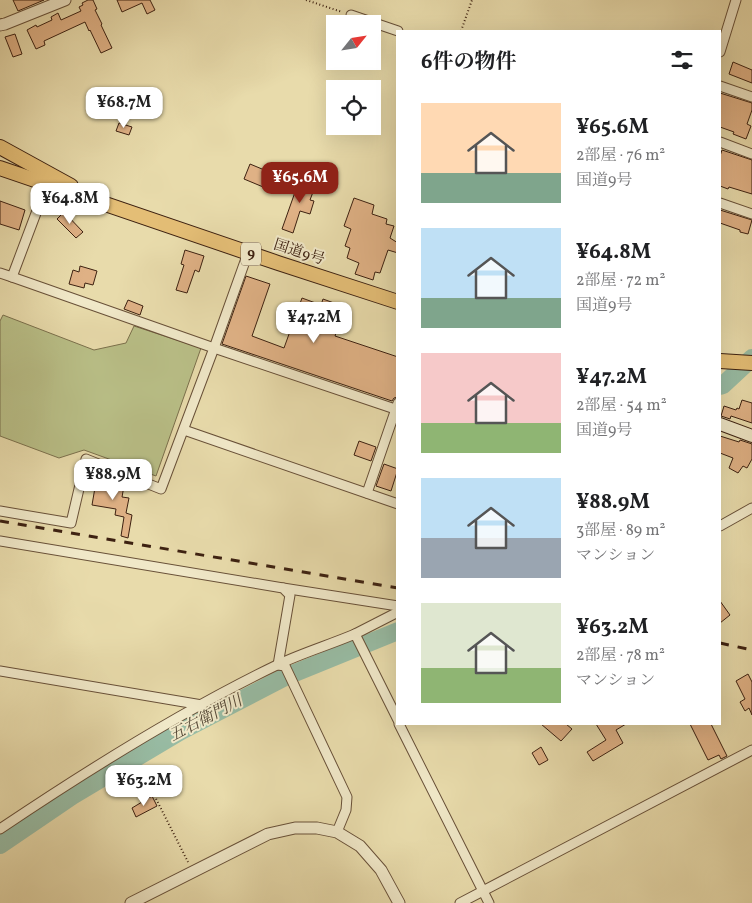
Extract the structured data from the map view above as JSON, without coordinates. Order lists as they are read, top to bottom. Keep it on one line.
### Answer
{"streets":{"highway":["国道9号","9"]},"water":["五右衛門川"],"north":"top right","page":{"heading":"6件の物件","price":["¥68.7M","¥65.6M","¥64.8M","¥47.2M","¥88.9M","¥63.2M"],"list":[{"name":"¥65.6M","note":"2部屋 · 76 m² · 国道9号"},{"name":"¥64.8M","note":"2部屋 · 72 m² · 国道9号"},{"name":"¥47.2M","note":"2部屋 · 54 m² · 国道9号"},{"name":"¥88.9M","note":"3部屋 · 89 m² · マンション"},{"name":"¥63.2M","note":"2部屋 · 78 m² · マンション"}]}}
